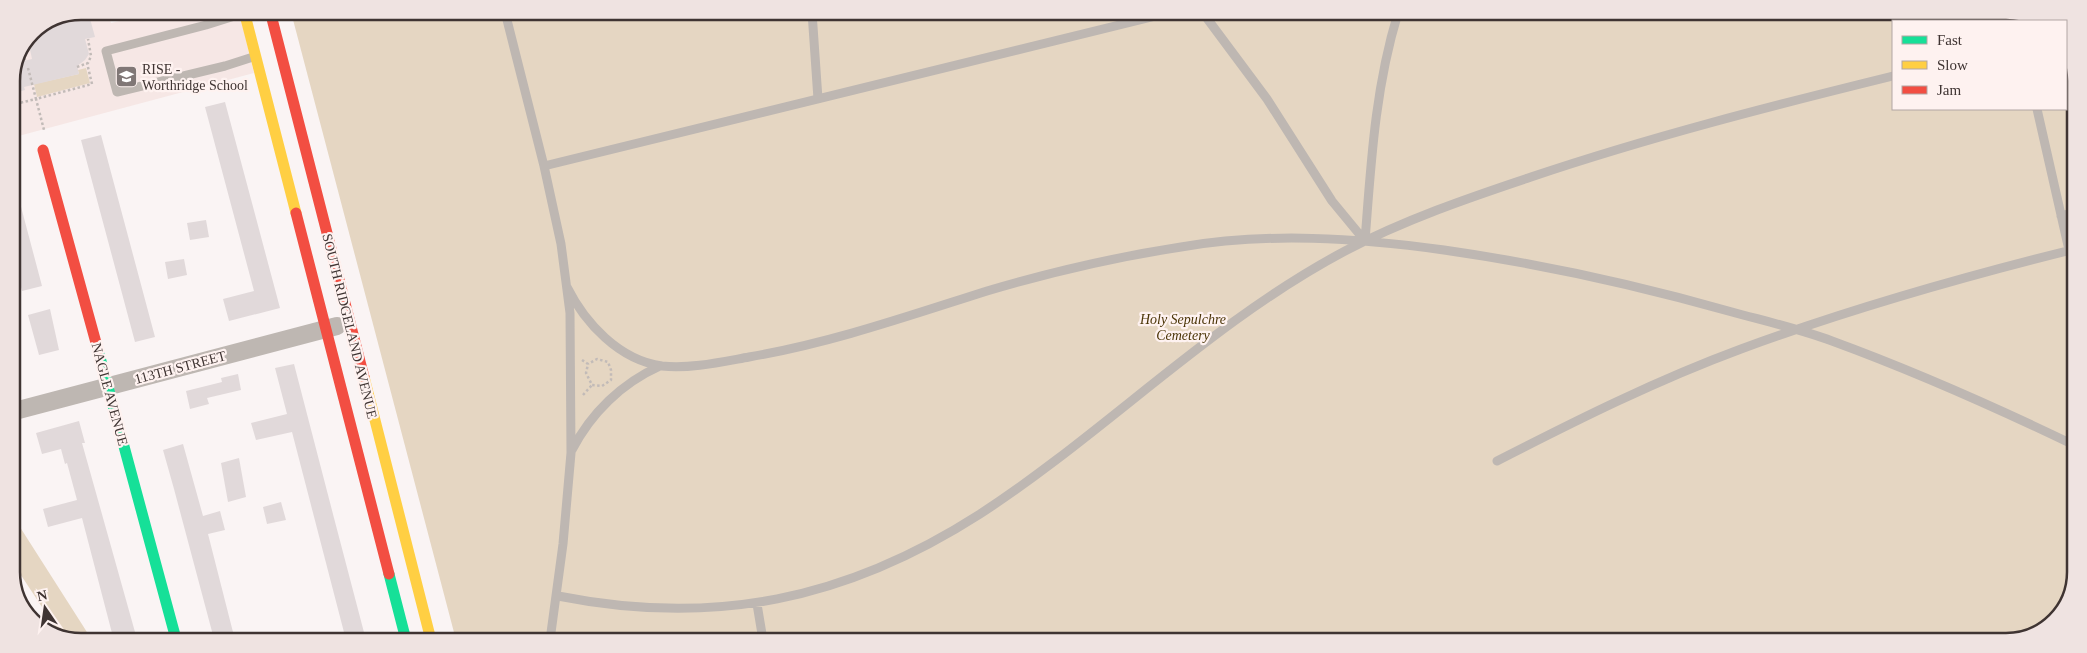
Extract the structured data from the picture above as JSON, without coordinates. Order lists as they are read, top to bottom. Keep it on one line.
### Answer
{"streets":{"main road":["SOUTH RIDGELAND AVENUE","NAGLE AVENUE"],"street":["113TH STREET"]},"crossings":[["SOUTH RIDGELAND AVENUE","113TH STREET"],["113TH STREET","NAGLE AVENUE"]],"parks":["Holy Sepulchre Cemetery"],"places":{"school or university":["RISE - Worthridge School"]},"legend":["Fast","Slow","Jam"],"north":"top"}
